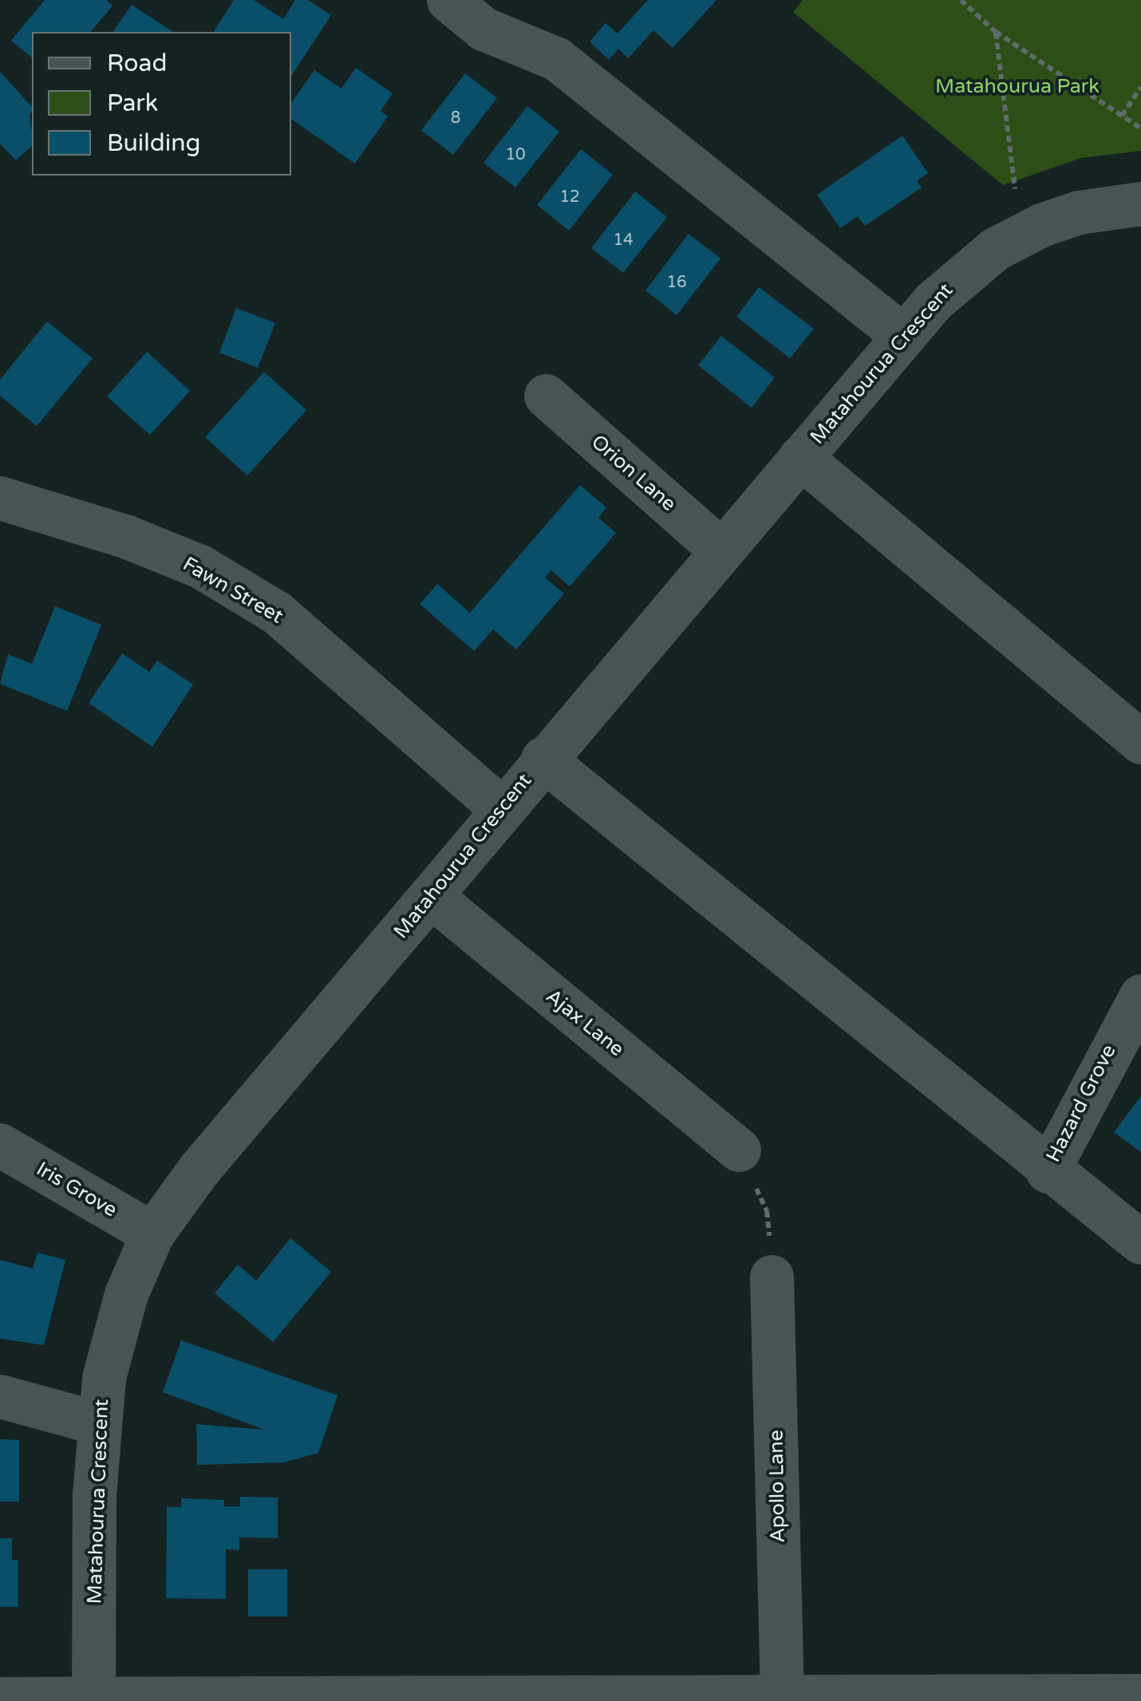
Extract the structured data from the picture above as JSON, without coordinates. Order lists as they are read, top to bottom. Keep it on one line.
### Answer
{"streets":{"street":["Matahourua Crescent","Orion Lane","Fawn Street","Ajax Lane","Hazard Grove","Iris Grove","Apollo Lane"]},"crossings":[["Matahourua Crescent","Orion Lane"],["Matahourua Crescent","Fawn Street"],["Matahourua Crescent","Ajax Lane"],["Matahourua Crescent","Iris Grove"]],"parks":["Matahourua Park"],"house_numbers":["8","10","12","14","16"],"legend":["Road","Park","Building"]}
